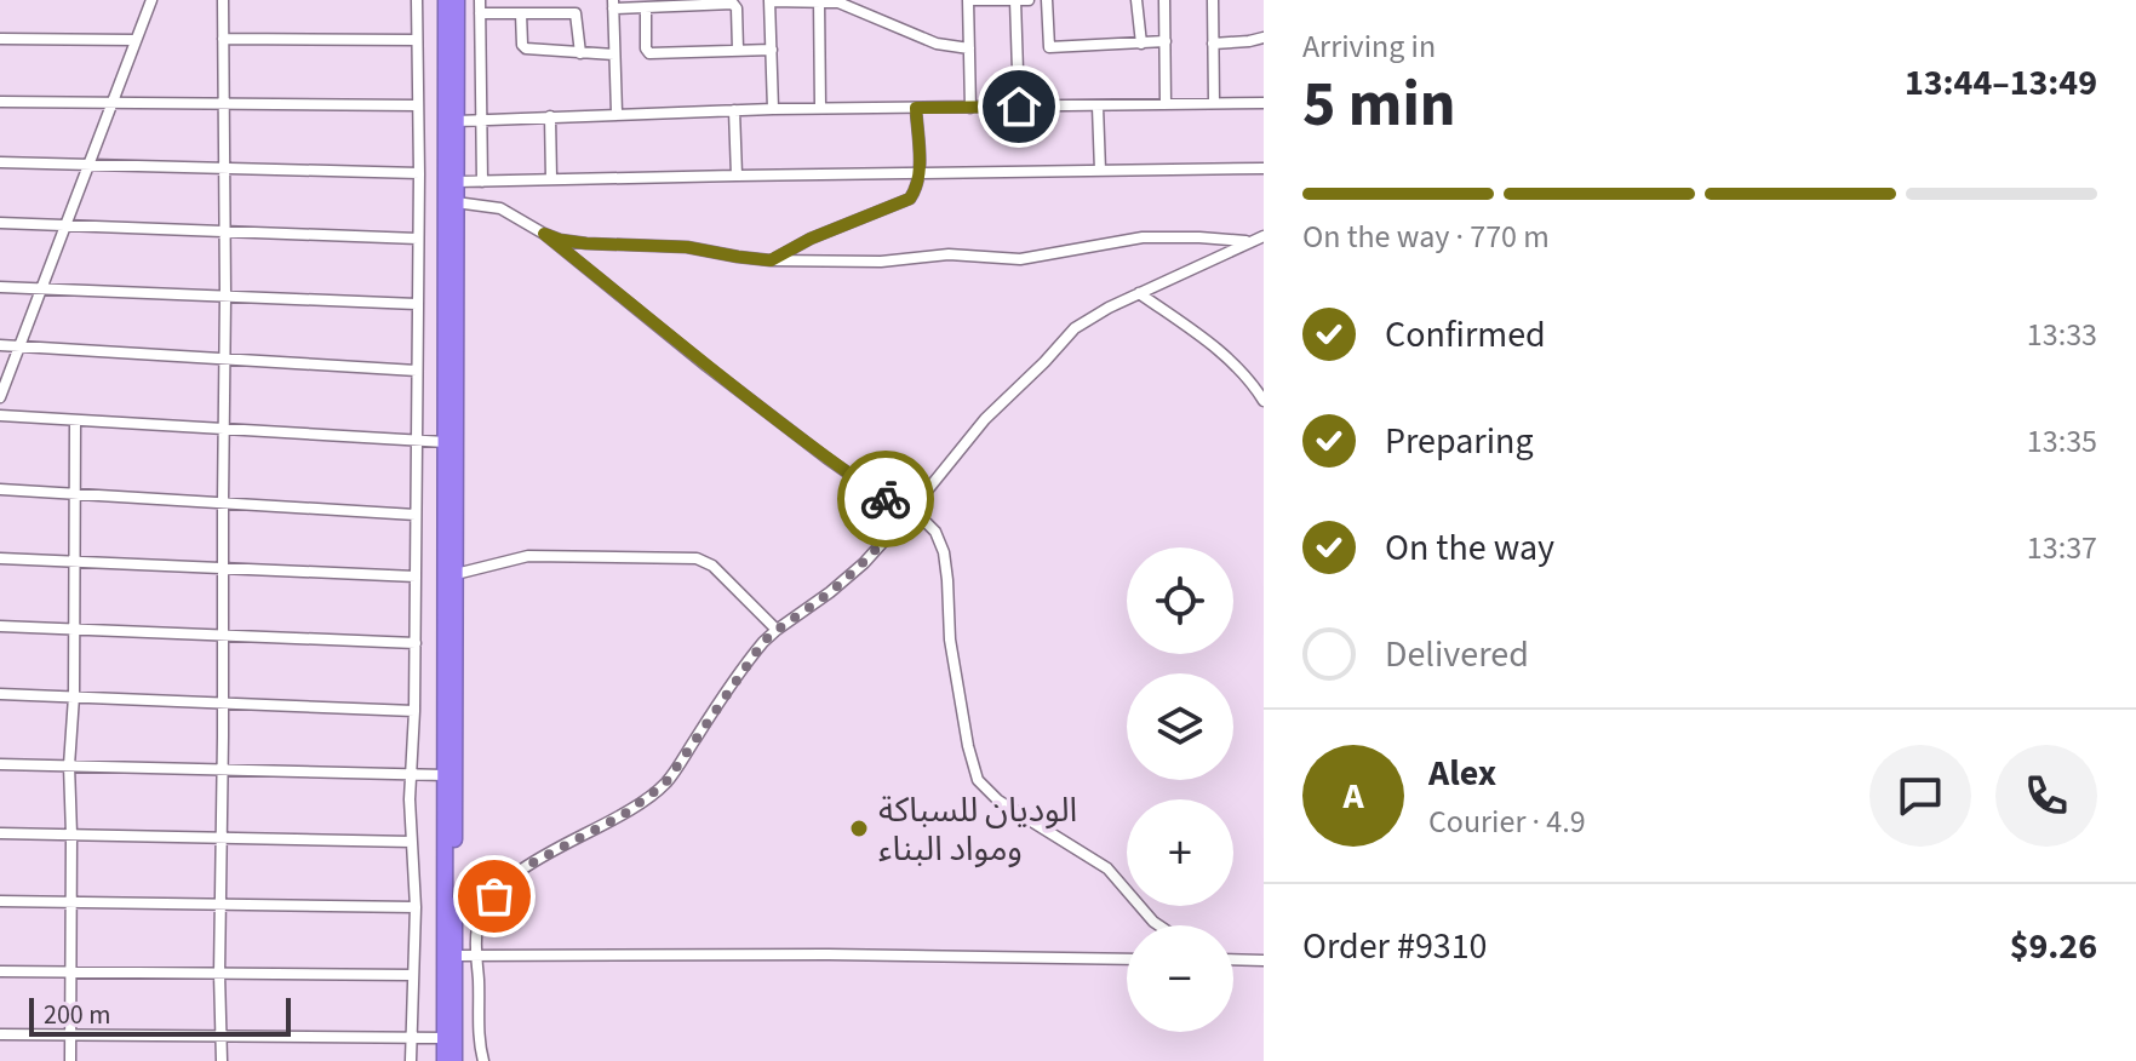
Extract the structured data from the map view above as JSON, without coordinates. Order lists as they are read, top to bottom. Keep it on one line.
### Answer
{"places":["الوديان للسباكة ومواد البناء"],"scale_bar":"200 m","page":{"heading":["5 min","Arriving in","13:44–13:49"],"panel":["Alex","Courier · 4.9","Order #9310","$9.26"],"bar":"On the way · 770 m","list":[["Confirmed","13:33"],["Preparing","13:35"],["On the way","13:37"],"Delivered"],"map_buttons":["+","−"],"round":"A","scale":"200 m"}}
